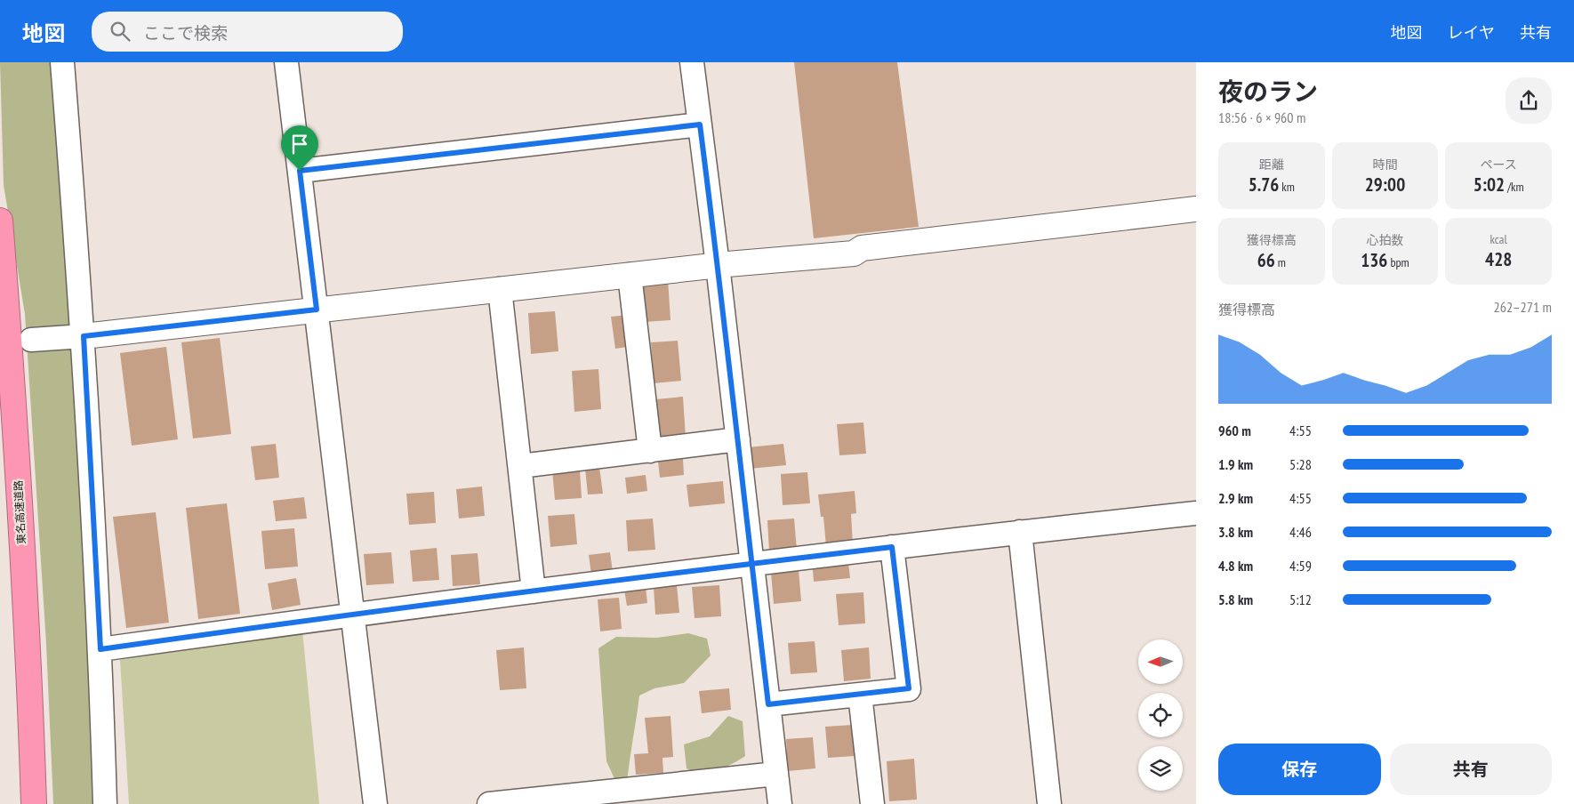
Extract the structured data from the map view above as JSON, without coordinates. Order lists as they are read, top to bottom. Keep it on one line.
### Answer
{"streets":{"highway":["東名高速道路"]},"north":"left","page":{"header":"地図","search":"ここで検索","nav":["地図","レイヤ","共有"],"heading":["夜のラン","18:56 · 6 × 960 m"],"stats":[["距離","5.76 km"],["時間","29:00"],["ペース","5:02 /km"],["獲得標高","66 m"],["心拍数","136 bpm"],["kcal","428"]],"chart":["獲得標高","262–271 m"],"list":[{"name":"960 m","note":"4:55"},{"name":"1.9 km","note":"5:28"},{"name":"2.9 km","note":"4:55"},{"name":"3.8 km","note":"4:46"},{"name":"4.8 km","note":"4:59"},{"name":"5.8 km","note":"5:12"}],"buttons":["保存","共有"]}}
